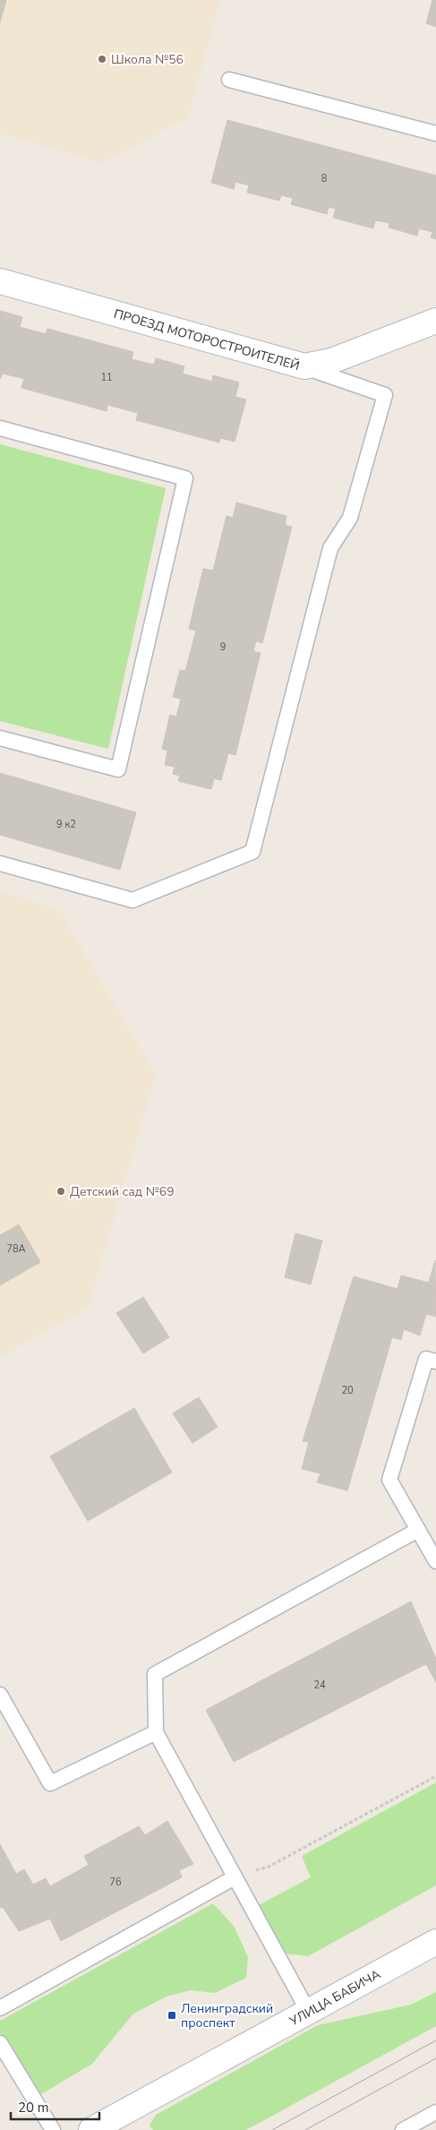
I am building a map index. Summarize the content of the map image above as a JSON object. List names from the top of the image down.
{
  "streets": {
    "street": ["ПРОЕЗД МОТОРОСТРОИТЕЛЕЙ", "УЛИЦА БАБИЧА"]
  },
  "places": {
    "other": ["Школа №56", "Детский сад №69"],
    "transit": ["Ленинградский проспект"]
  },
  "house_numbers": [
    "8",
    "11",
    "9",
    "9 к2",
    "78А",
    "20",
    "24",
    "76"
  ],
  "scale_bar": "20 m"
}
